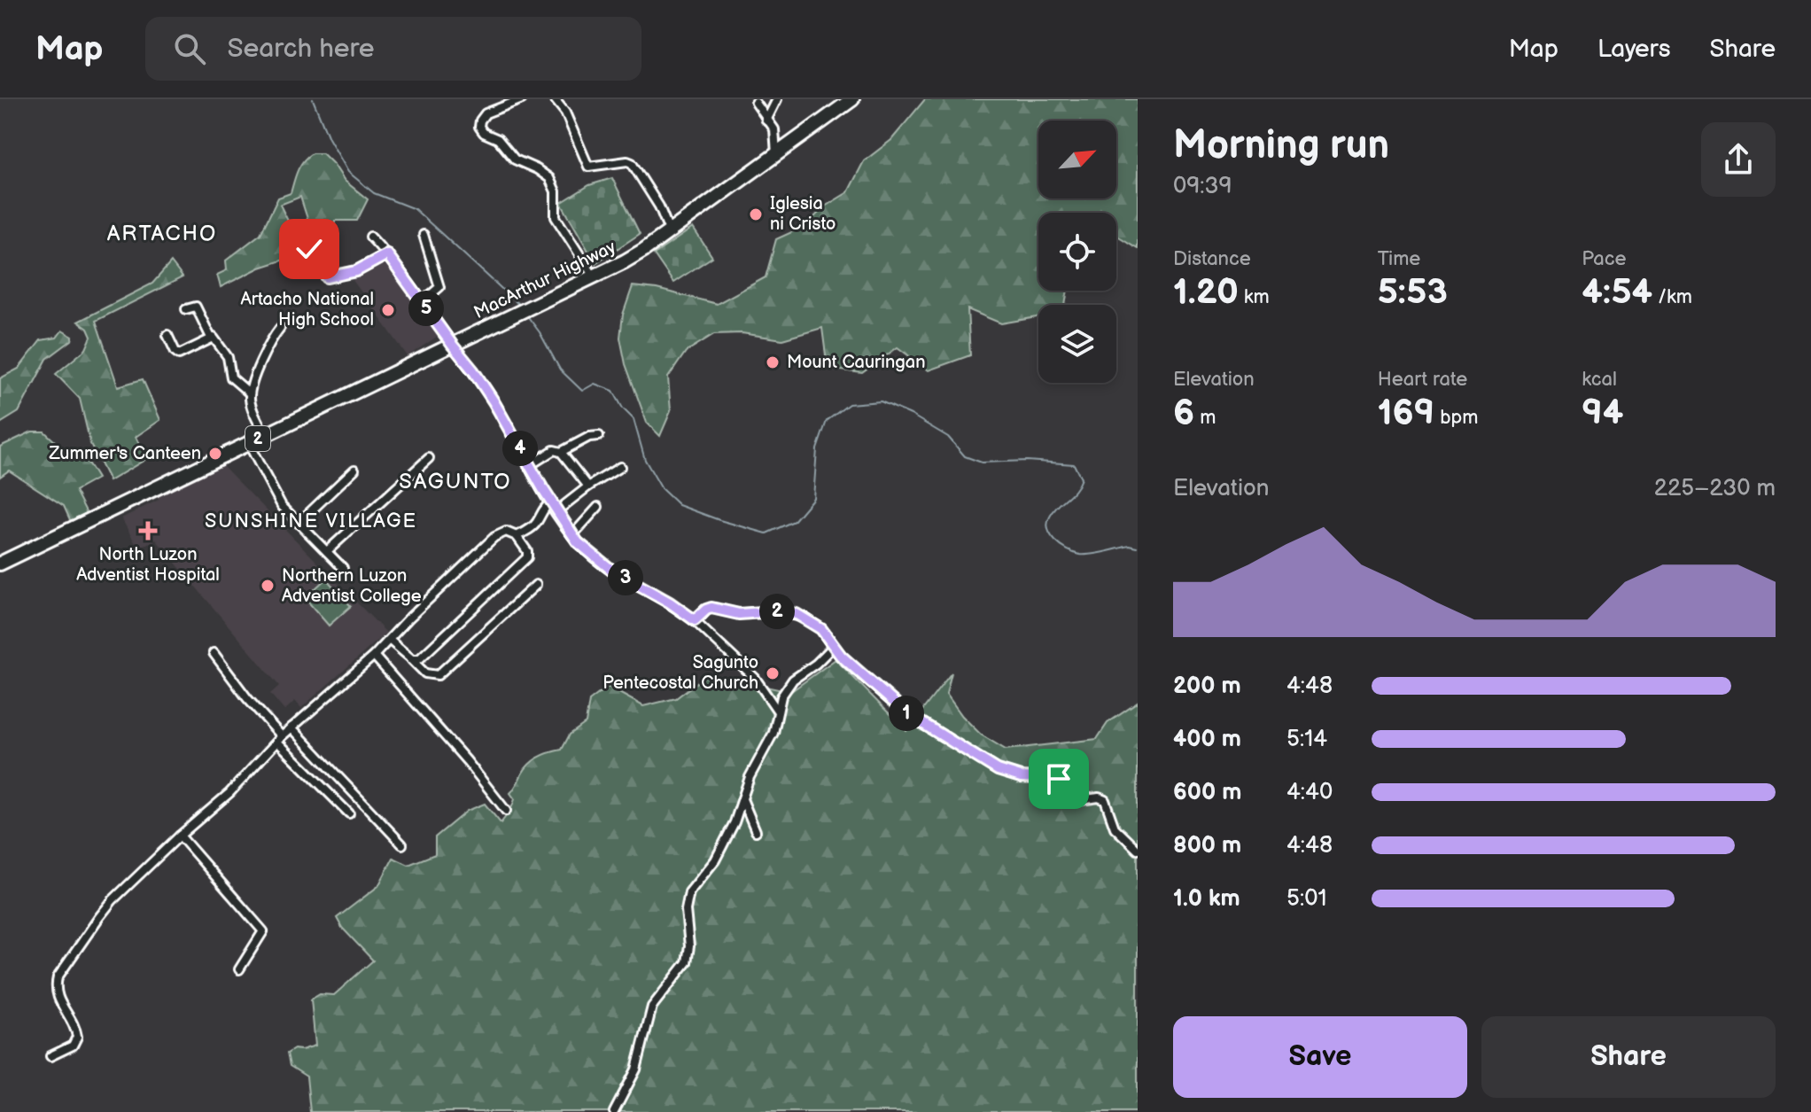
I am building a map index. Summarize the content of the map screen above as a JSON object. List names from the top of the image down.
{
  "streets": {
    "highway": ["MacArthur Highway", "2"]
  },
  "districts": ["ARTACHO", "SAGUNTO", "SUNSHINE VILLAGE"],
  "places": {
    "other": [
      "Iglesia ni Cristo",
      "Artacho National High School",
      "Mount Cauringan",
      "Zummer's Canteen",
      "Northern Luzon Adventist College",
      "Sagunto Pentecostal Church"
    ],
    "health": ["North Luzon Adventist Hospital"]
  },
  "north": "top right",
  "page": {
    "header": "Map",
    "search": "Search here",
    "nav": ["Map", "Layers", "Share"],
    "heading": ["Morning run", "09:39"],
    "stats": [
      ["Distance", "1.20 km"],
      ["Time", "5:53"],
      ["Pace", "4:54 /km"],
      ["Elevation", "6 m"],
      ["Heart rate", "169 bpm"],
      ["kcal", "94"]
    ],
    "pins": [
      "5",
      "4",
      "3",
      "2",
      "1"
    ],
    "chart": ["Elevation", "225–230 m"],
    "list": [
      {
        "name": "200 m",
        "note": "4:48"
      },
      {
        "name": "400 m",
        "note": "5:14"
      },
      {
        "name": "600 m",
        "note": "4:40"
      },
      {
        "name": "800 m",
        "note": "4:48"
      },
      {
        "name": "1.0 km",
        "note": "5:01"
      }
    ],
    "buttons": ["Save", "Share"]
  }
}
